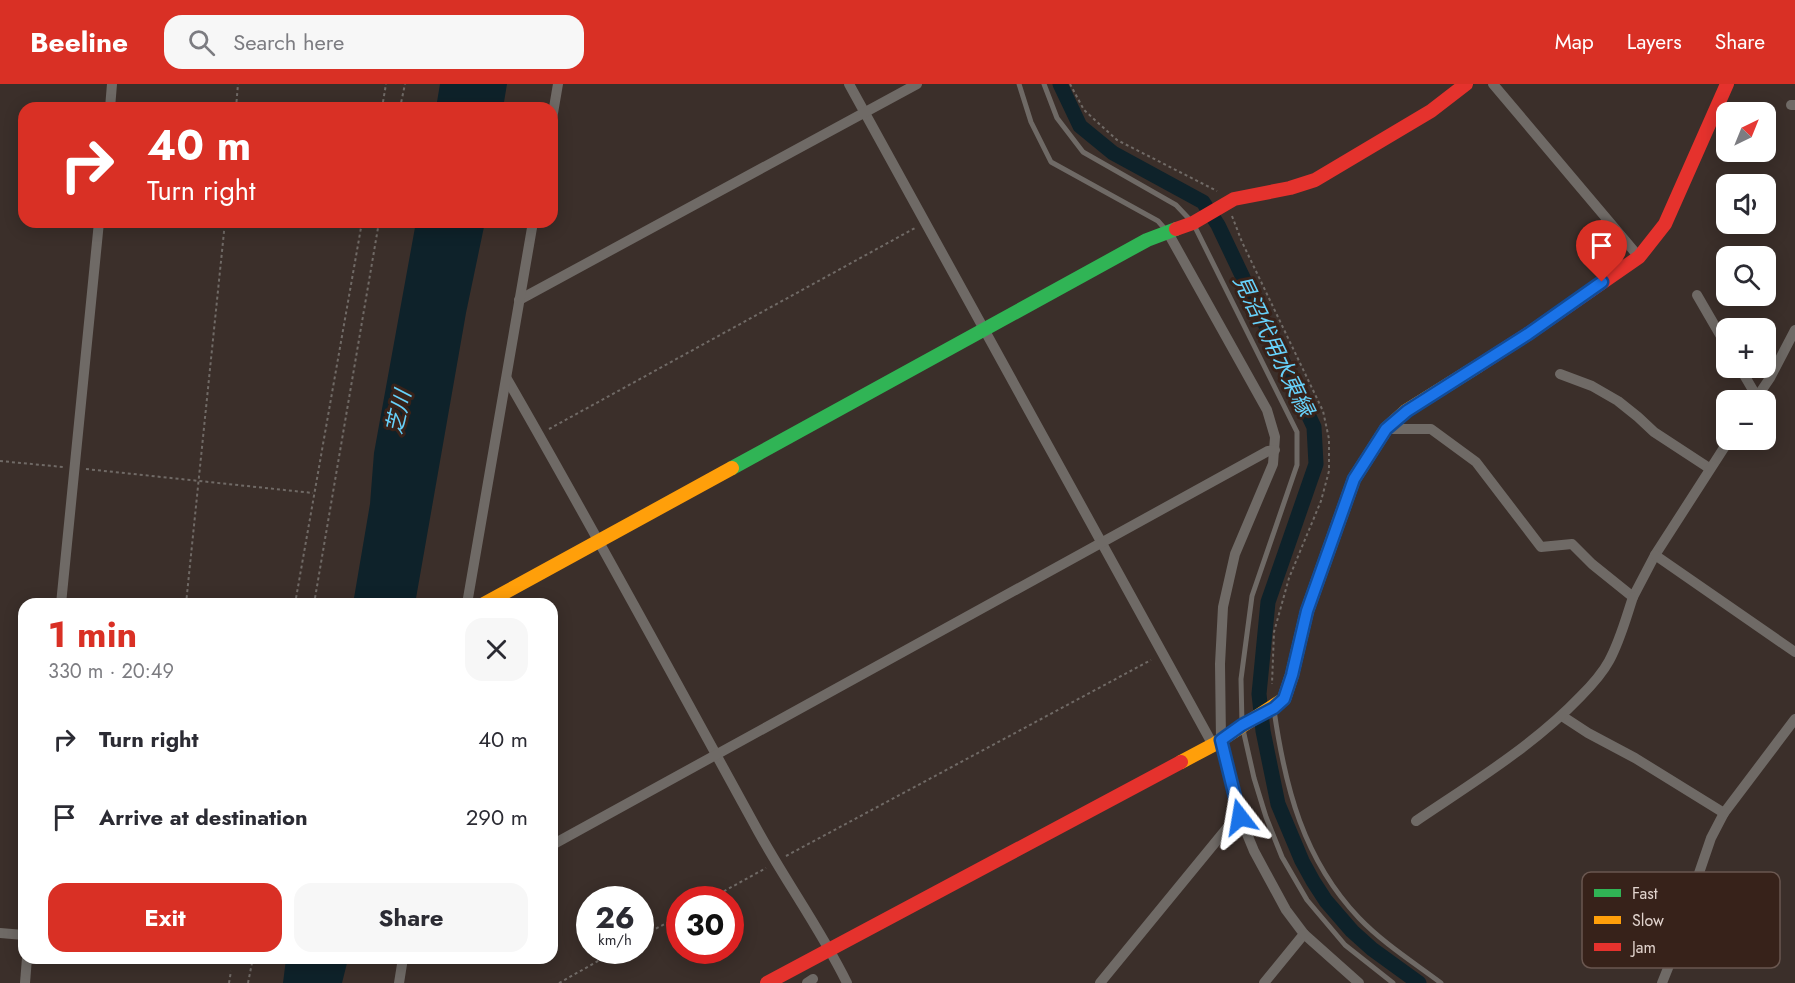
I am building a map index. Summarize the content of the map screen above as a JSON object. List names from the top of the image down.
{
  "water": ["見沼代用水東縁", "芝川"],
  "legend": ["Fast", "Slow", "Jam"],
  "north": "top right",
  "page": {
    "header": "Beeline",
    "search": "Search here",
    "nav": ["Map", "Layers", "Share"],
    "map_buttons": ["+", "−"],
    "turn": ["40 m", "Turn right"],
    "heading": ["1 min", "330 m · 20:49"],
    "list": [
      {
        "name": "Turn right",
        "value": "40 m"
      },
      {
        "name": "Arrive at destination",
        "value": "290 m"
      }
    ],
    "buttons": ["Exit", "Share"],
    "speed": "26 km/h",
    "limit": "30"
  }
}
